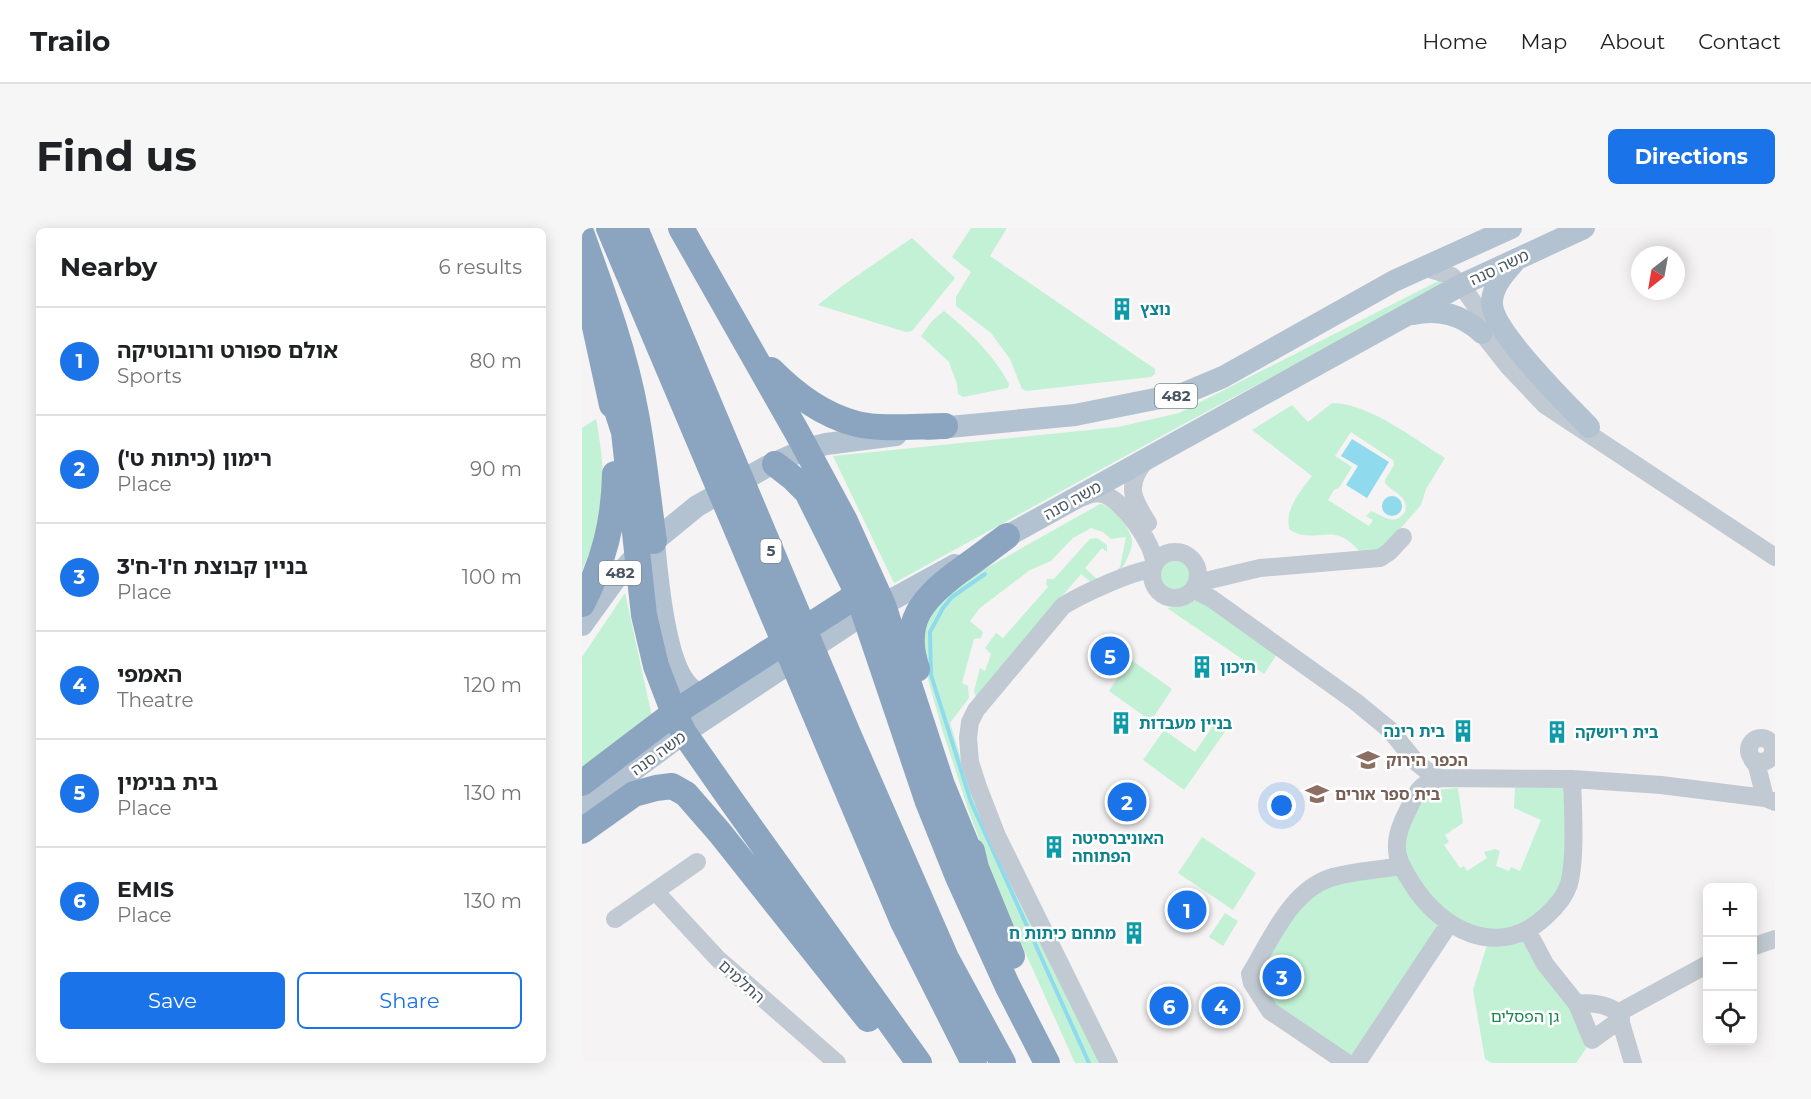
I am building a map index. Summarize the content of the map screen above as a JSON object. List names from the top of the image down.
{
  "streets": {
    "highway": ["5"],
    "main road": ["משה סנה", "482"],
    "street": ["התלמים"]
  },
  "parks": ["גן הפסלים"],
  "places": {
    "building": [
      "נוצץ",
      "תיכון",
      "בניין מעבדות",
      "בית רינה",
      "בית ריושקה",
      "האוניברסיטה הפתוחה",
      "מתחם כיתות ח"
    ],
    "school or university": ["הכפר הירוק", "בית ספר אורים"]
  },
  "north": "bottom left",
  "page": {
    "header": "Trailo",
    "nav": [
      "Home",
      "Map",
      "About",
      "Contact"
    ],
    "buttons": [
      "Directions",
      ["Save", "Share"]
    ],
    "title": "Find us",
    "heading": ["Nearby", "6 results"],
    "list": [
      {
        "mark": "1",
        "name": "אולם ספורט ורובוטיקה",
        "note": "Sports",
        "value": "80 m"
      },
      {
        "mark": "2",
        "name": "רימון (כיתות ט')",
        "note": "Place",
        "value": "90 m"
      },
      {
        "mark": "3",
        "name": "בניין קבוצת ח'1-ח'3",
        "note": "Place",
        "value": "100 m"
      },
      {
        "mark": "4",
        "name": "האמפי",
        "note": "Theatre",
        "value": "120 m"
      },
      {
        "mark": "5",
        "name": "בית בנימין",
        "note": "Place",
        "value": "130 m"
      },
      {
        "mark": "6",
        "name": "EMIS",
        "note": "Place",
        "value": "130 m"
      }
    ],
    "pins": [
      "5",
      "2",
      "1",
      "3",
      "4",
      "6"
    ],
    "map_buttons": ["+", "−"]
  }
}
